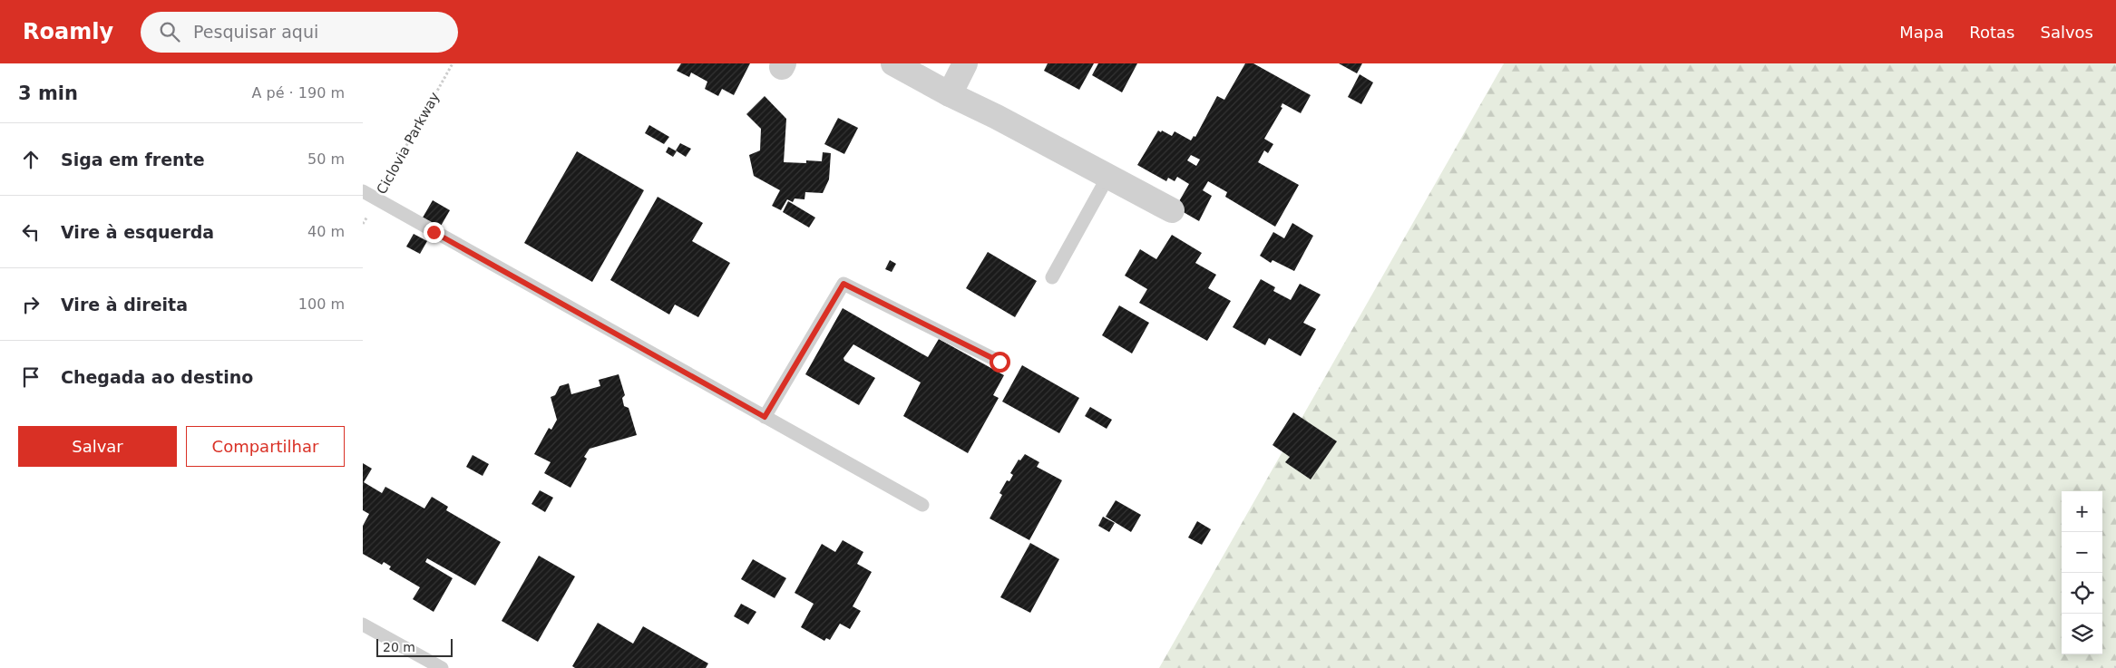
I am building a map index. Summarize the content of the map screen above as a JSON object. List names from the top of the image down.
{
  "streets": {
    "path": ["Ciclovia Parkway"]
  },
  "scale_bar": "20 m",
  "page": {
    "header": "Roamly",
    "search": "Pesquisar aqui",
    "nav": ["Mapa", "Rotas", "Salvos"],
    "heading": ["3 min", "A pé · 190 m"],
    "list": [
      ["Siga em frente", "50 m"],
      ["Vire à esquerda", "40 m"],
      ["Vire à direita", "100 m"],
      "Chegada ao destino"
    ],
    "buttons": ["Salvar", "Compartilhar"],
    "map_buttons": ["+", "−"],
    "scale": "20 m"
  }
}
